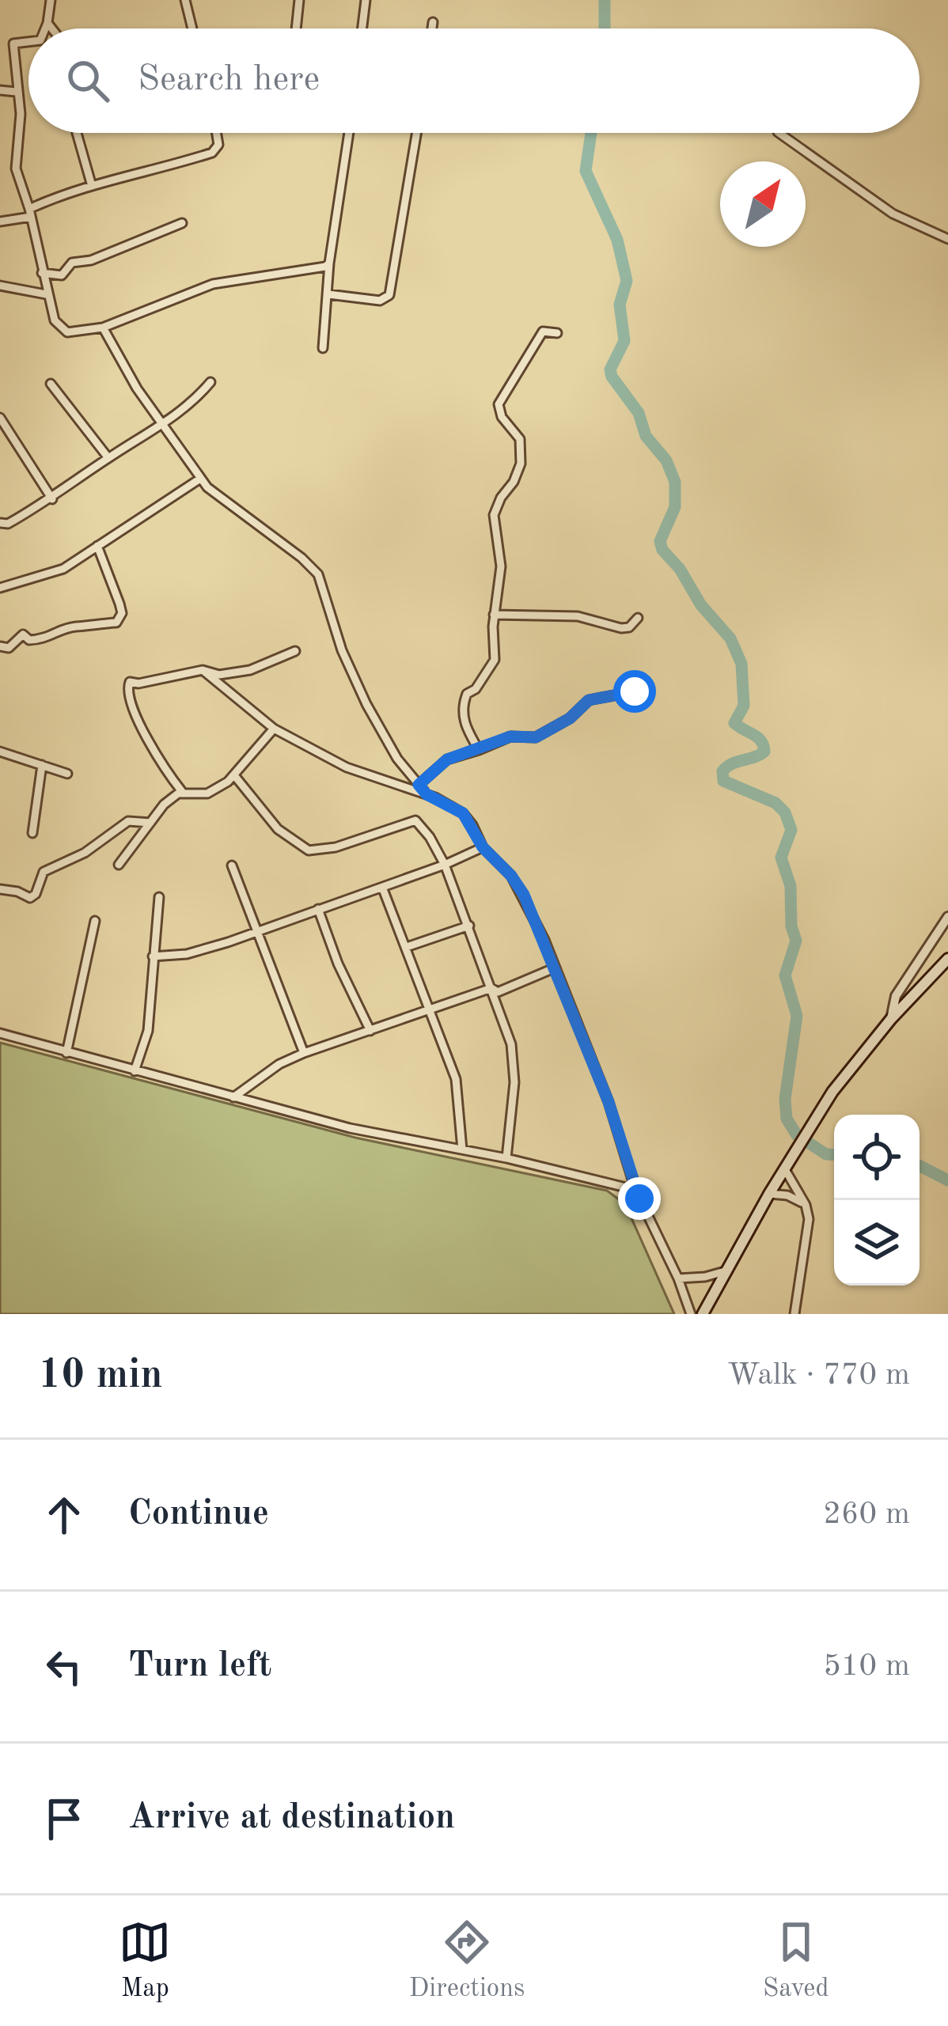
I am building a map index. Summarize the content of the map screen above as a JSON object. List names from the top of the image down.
{
  "north": "top right",
  "page": {
    "search": "Search here",
    "heading": ["10 min", "Walk · 770 m"],
    "list": [
      ["Continue", "260 m"],
      ["Turn left", "510 m"],
      "Arrive at destination"
    ],
    "nav": ["Map", "Directions", "Saved"]
  }
}
